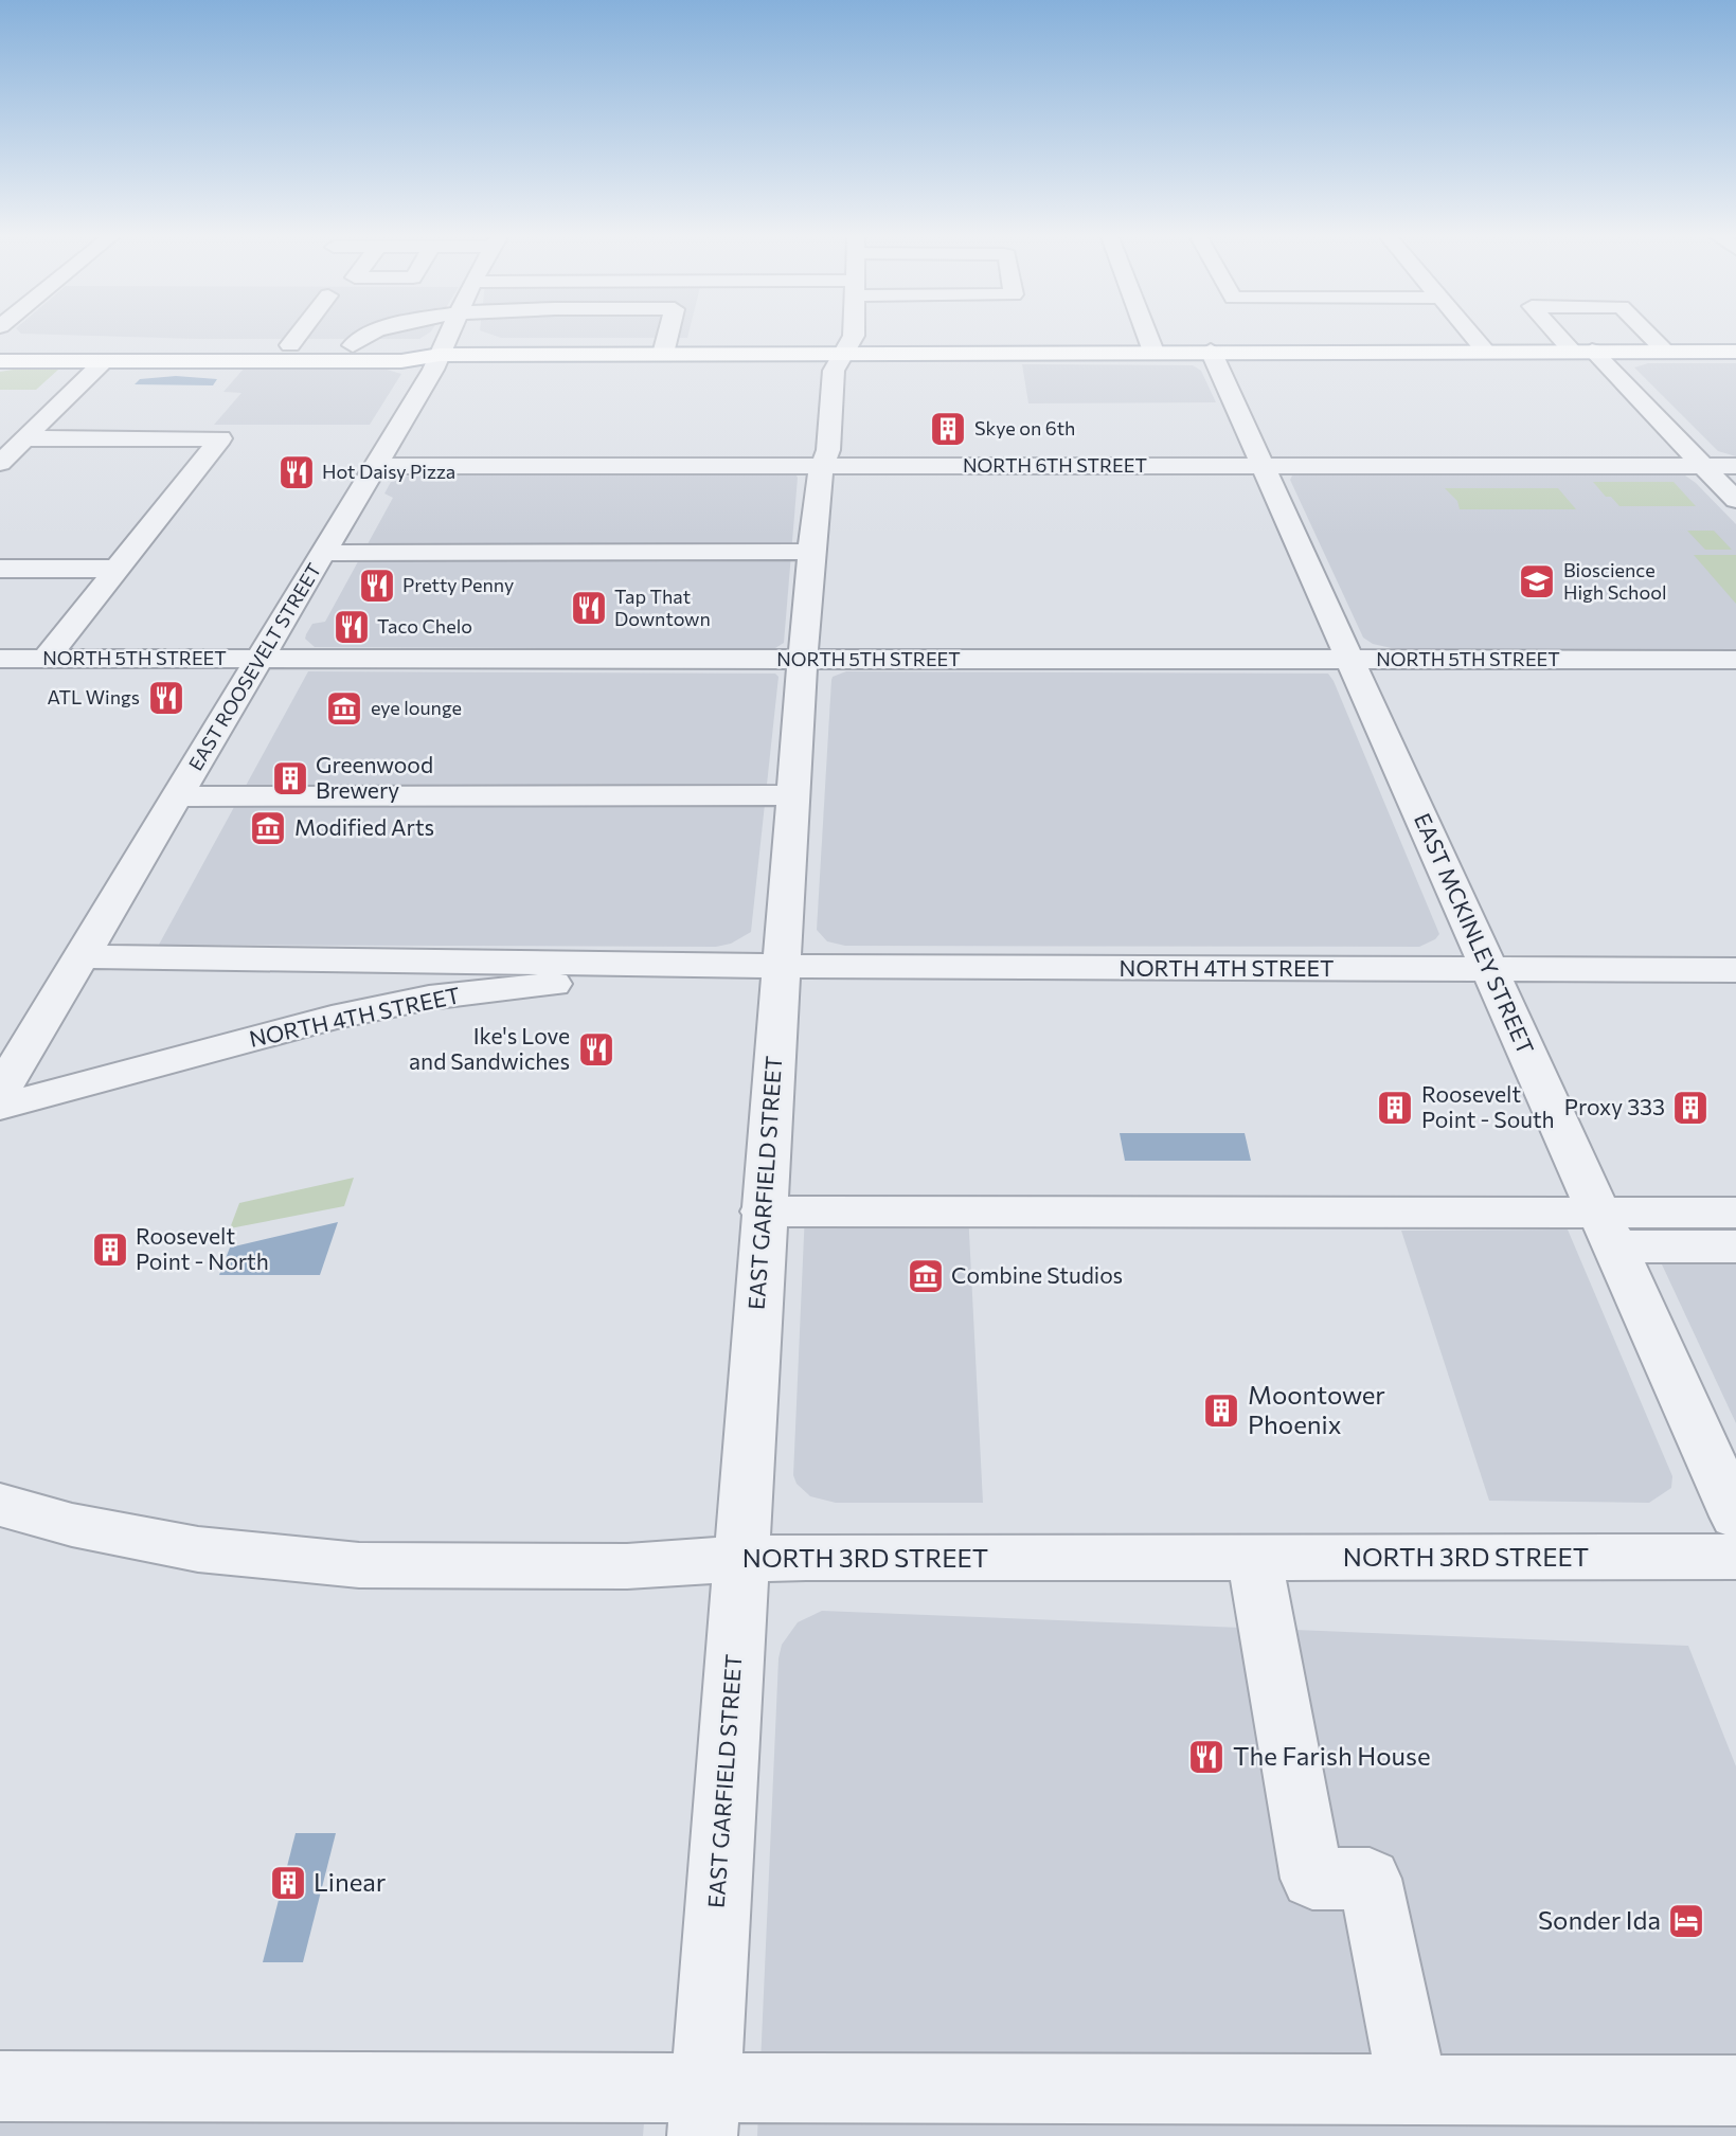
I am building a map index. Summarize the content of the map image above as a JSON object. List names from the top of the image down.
{
  "streets": {
    "street": [
      "NORTH 6TH STREET",
      "NORTH 5TH STREET",
      "EAST ROOSEVELT STREET",
      "EAST MCKINLEY STREET",
      "NORTH 4TH STREET",
      "EAST GARFIELD STREET",
      "NORTH 3RD STREET"
    ]
  },
  "crossings": [
    ["NORTH 6TH STREET", "EAST ROOSEVELT STREET"],
    ["NORTH 6TH STREET", "EAST MCKINLEY STREET"],
    ["NORTH 6TH STREET", "EAST GARFIELD STREET"],
    ["NORTH 5TH STREET", "EAST ROOSEVELT STREET"],
    ["NORTH 5TH STREET", "EAST MCKINLEY STREET"],
    ["NORTH 5TH STREET", "EAST GARFIELD STREET"],
    ["EAST ROOSEVELT STREET", "NORTH 4TH STREET"],
    ["EAST MCKINLEY STREET", "NORTH 4TH STREET"],
    ["NORTH 4TH STREET", "EAST GARFIELD STREET"],
    ["EAST GARFIELD STREET", "NORTH 3RD STREET"]
  ],
  "places": {
    "building": [
      "Skye on 6th",
      "Greenwood Brewery",
      "Roosevelt Point - South",
      "Proxy 333",
      "Roosevelt Point - North",
      "Moontower Phoenix",
      "Linear"
    ],
    "restaurant": [
      "Hot Daisy Pizza",
      "Pretty Penny",
      "Tap That Downtown",
      "Taco Chelo",
      "ATL Wings",
      "Ike's Love and Sandwiches",
      "The Farish House"
    ],
    "school or university": ["Bioscience High School"],
    "museum": ["eye lounge", "Modified Arts", "Combine Studios"],
    "hotel": ["Sonder Ida"]
  }
}
